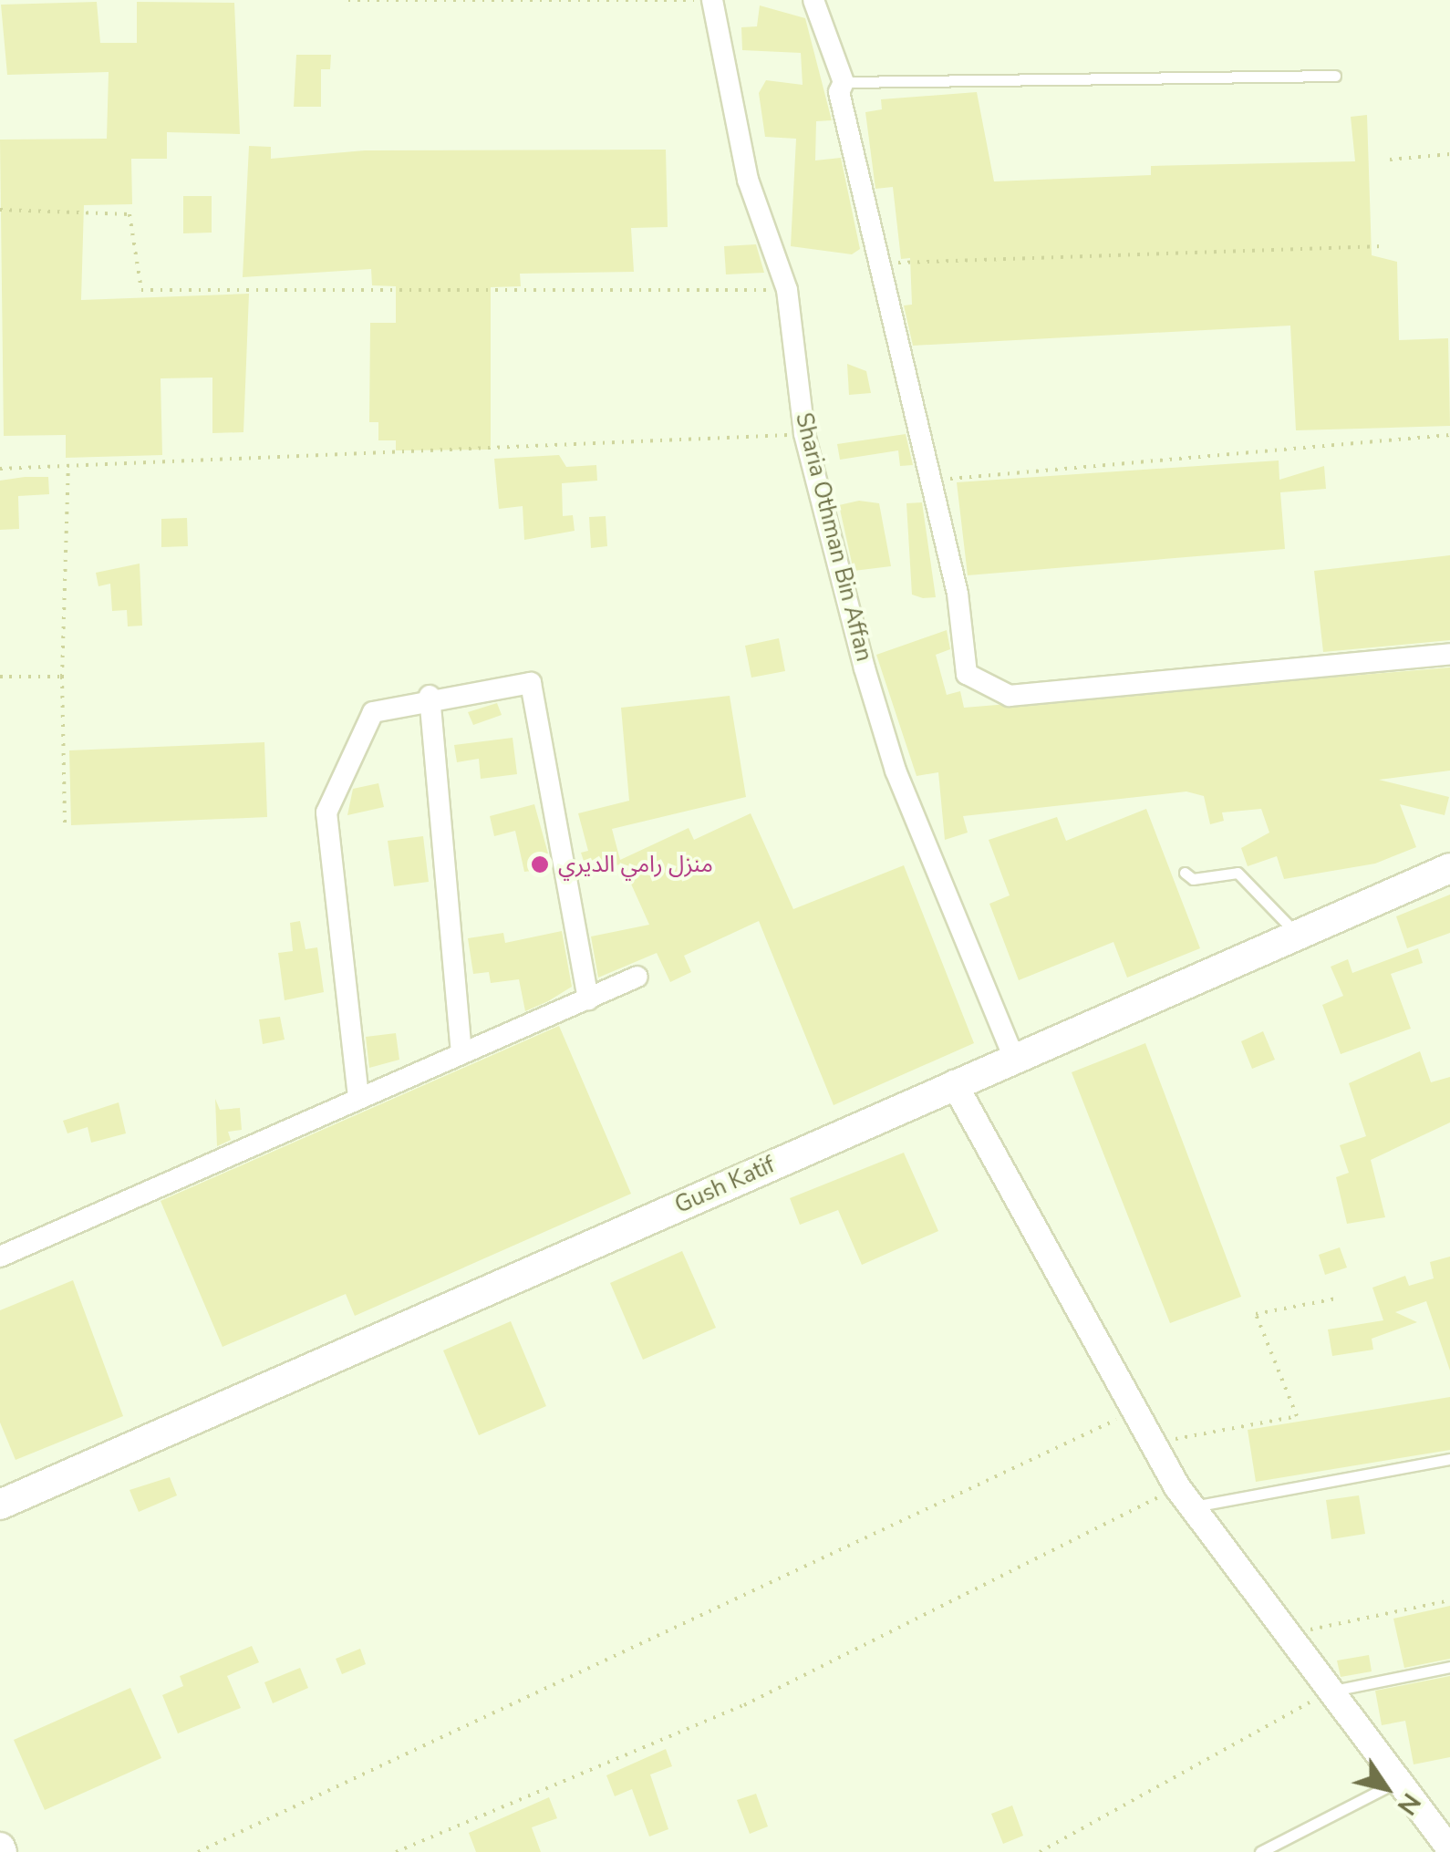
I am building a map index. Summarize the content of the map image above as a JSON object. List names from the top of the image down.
{
  "streets": {
    "main road": ["Gush Katif"],
    "street": ["Sharia Othman Bin Affan"]
  },
  "crossings": [
    ["Sharia Othman Bin Affan", "Gush Katif"]
  ],
  "places": ["منزل رامي الديري"],
  "north": "bottom right"
}
